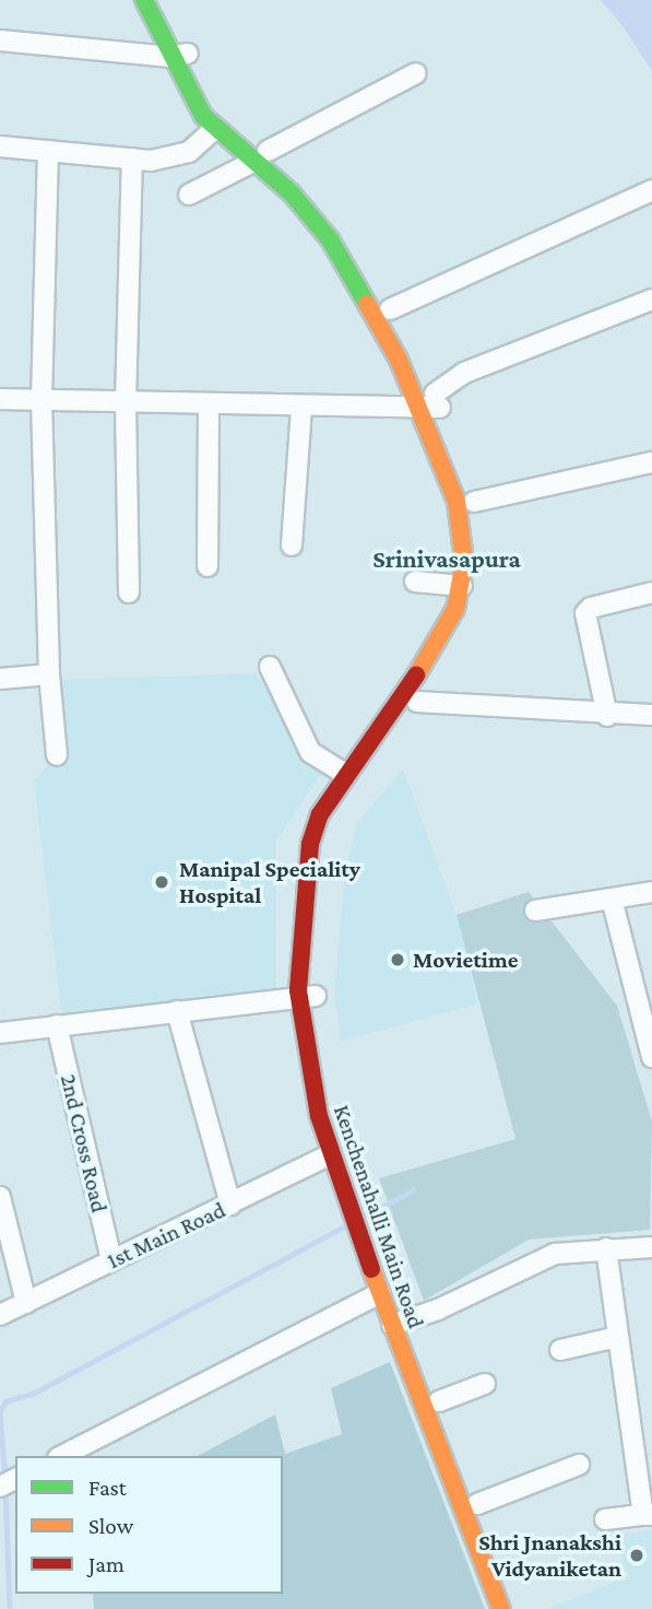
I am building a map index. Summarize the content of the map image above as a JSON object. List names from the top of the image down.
{
  "streets": {
    "main road": ["Kenchenahalli Main Road"],
    "street": ["2nd Cross Road", "1st Main Road"]
  },
  "crossings": [
    ["2nd Cross Road", "1st Main Road"],
    ["Kenchenahalli Main Road", "1st Main Road"]
  ],
  "districts": ["Srinivasapura"],
  "places": ["Manipal Speciality Hospital", "Movietime", "Shri Jnanakshi Vidyaniketan"],
  "legend": ["Fast", "Slow", "Jam"]
}
